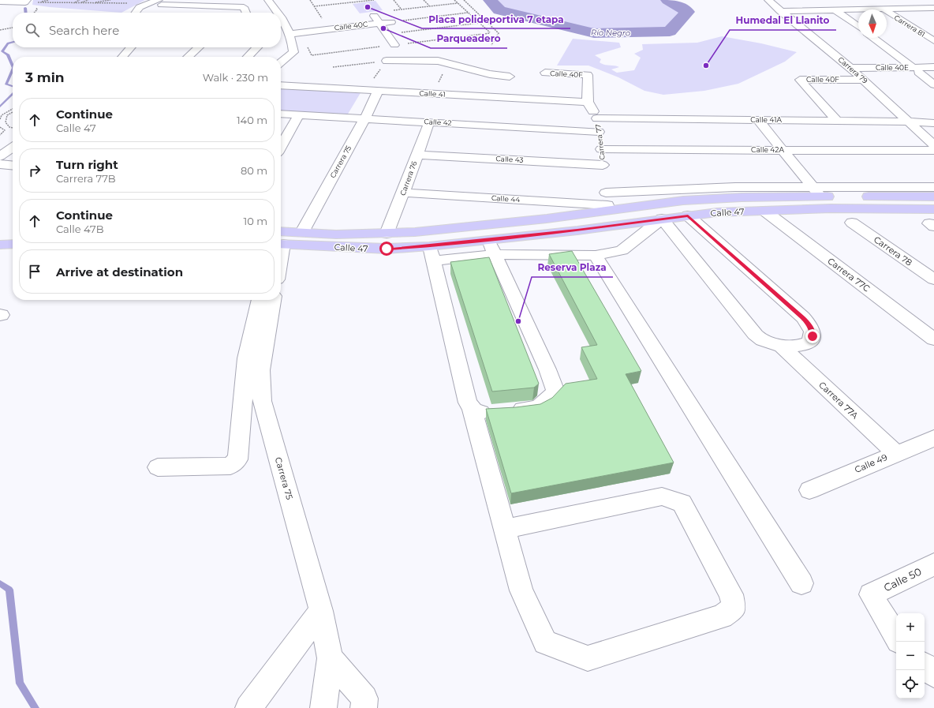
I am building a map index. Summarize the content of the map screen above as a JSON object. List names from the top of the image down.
{
  "streets": {
    "main road": ["Calle 47"],
    "street": [
      "Calle 40C",
      "Carrera 81",
      "Calle 40E",
      "Carrera 79",
      "Calle 40F",
      "Calle 41",
      "Calle 41A",
      "Calle 42",
      "Carrera 77",
      "Calle 42A",
      "Calle 43",
      "Carrera 75",
      "Carrera 76",
      "Calle 44",
      "Carrera 78",
      "Carrera 77C",
      "Carrera 77A",
      "Calle 49",
      "Calle 50"
    ]
  },
  "crossings": [
    ["Calle 40E", "Carrera 79"],
    ["Carrera 79", "Calle 40F"],
    ["Carrera 79", "Calle 41A"],
    ["Calle 40F", "Calle 41A"],
    ["Calle 40F", "Carrera 77"],
    ["Calle 41", "Carrera 77"],
    ["Calle 41", "Carrera 75"],
    ["Calle 41A", "Carrera 77"],
    ["Calle 42", "Carrera 77"],
    ["Calle 42", "Carrera 75"],
    ["Calle 42", "Carrera 76"],
    ["Carrera 77", "Calle 42A"],
    ["Carrera 77", "Calle 43"],
    ["Carrera 77", "Calle 44"],
    ["Carrera 77", "Calle 47"],
    ["Calle 43", "Carrera 76"],
    ["Calle 43", "Calle 44"],
    ["Calle 43", "Calle 47"],
    ["Carrera 75", "Calle 47"],
    ["Carrera 76", "Calle 44"],
    ["Carrera 76", "Calle 47"],
    ["Calle 44", "Calle 47"],
    ["Calle 47", "Carrera 77C"],
    ["Carrera 77A", "Calle 49"]
  ],
  "water": ["Río Negro"],
  "places": [
    "Placa polideportiva 7 etapa",
    "Parqueadero",
    "Humedal El Llanito",
    "Reserva Plaza"
  ],
  "north": "bottom",
  "page": {
    "search": "Search here",
    "heading": ["3 min", "Walk · 230 m"],
    "list": [
      ["Continue", "Calle 47", "140 m"],
      ["Turn right", "Carrera 77B", "80 m"],
      ["Continue", "Calle 47B", "10 m"],
      "Arrive at destination"
    ],
    "map_buttons": ["+", "−"]
  }
}
